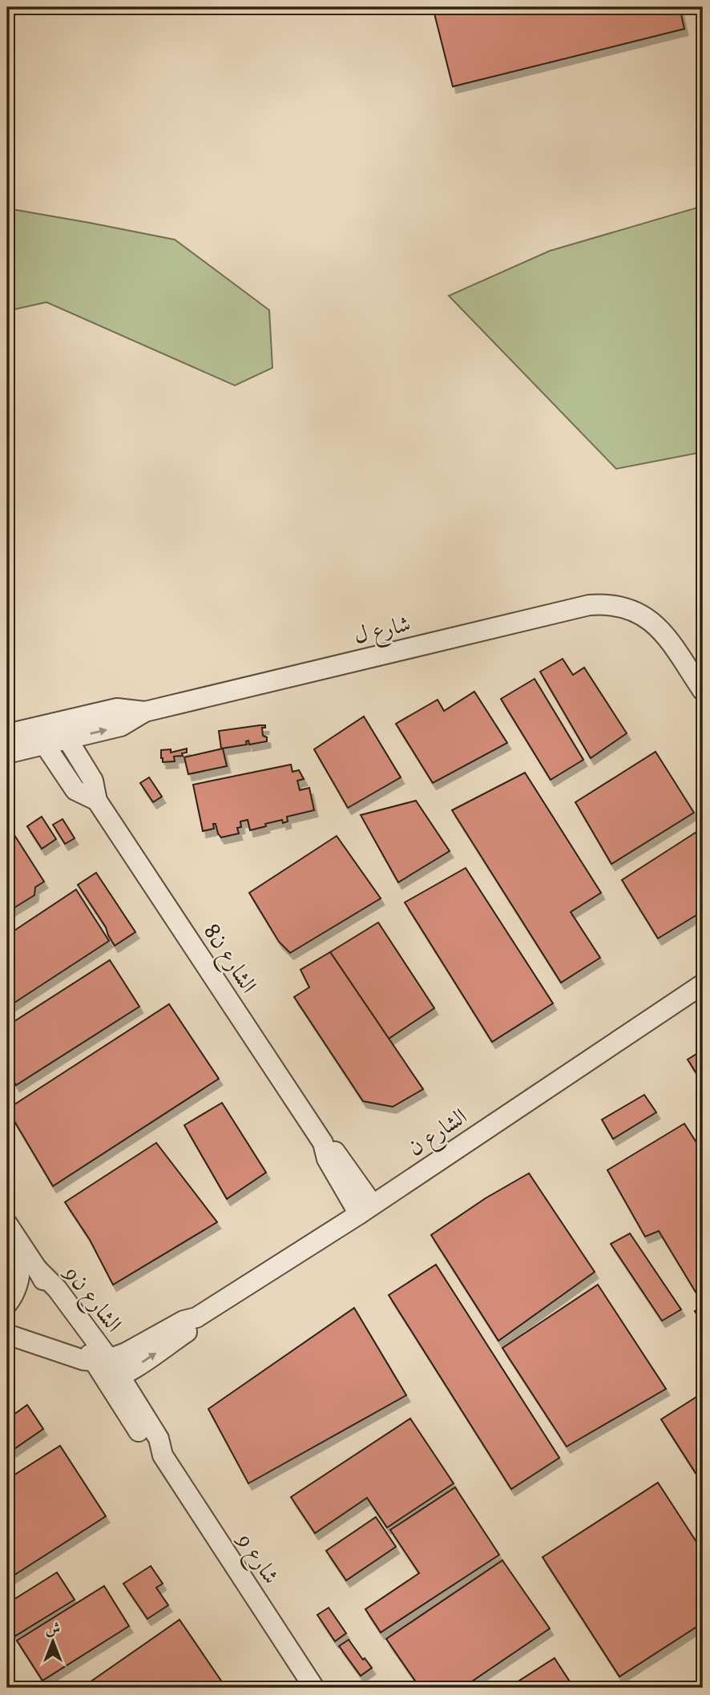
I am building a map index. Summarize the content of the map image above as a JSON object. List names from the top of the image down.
{
  "streets": {
    "street": [
      "شارع ل",
      "الشارع ن8",
      "الشارع ن",
      "الشارع ن9",
      "شارع 9"
    ]
  },
  "crossings": [
    ["شارع ل", "الشارع ن8"],
    ["الشارع ن8", "الشارع ن"],
    ["الشارع ن", "الشارع ن9"],
    ["الشارع ن", "شارع 9"],
    ["الشارع ن9", "شارع 9"]
  ],
  "north": "top"
}
